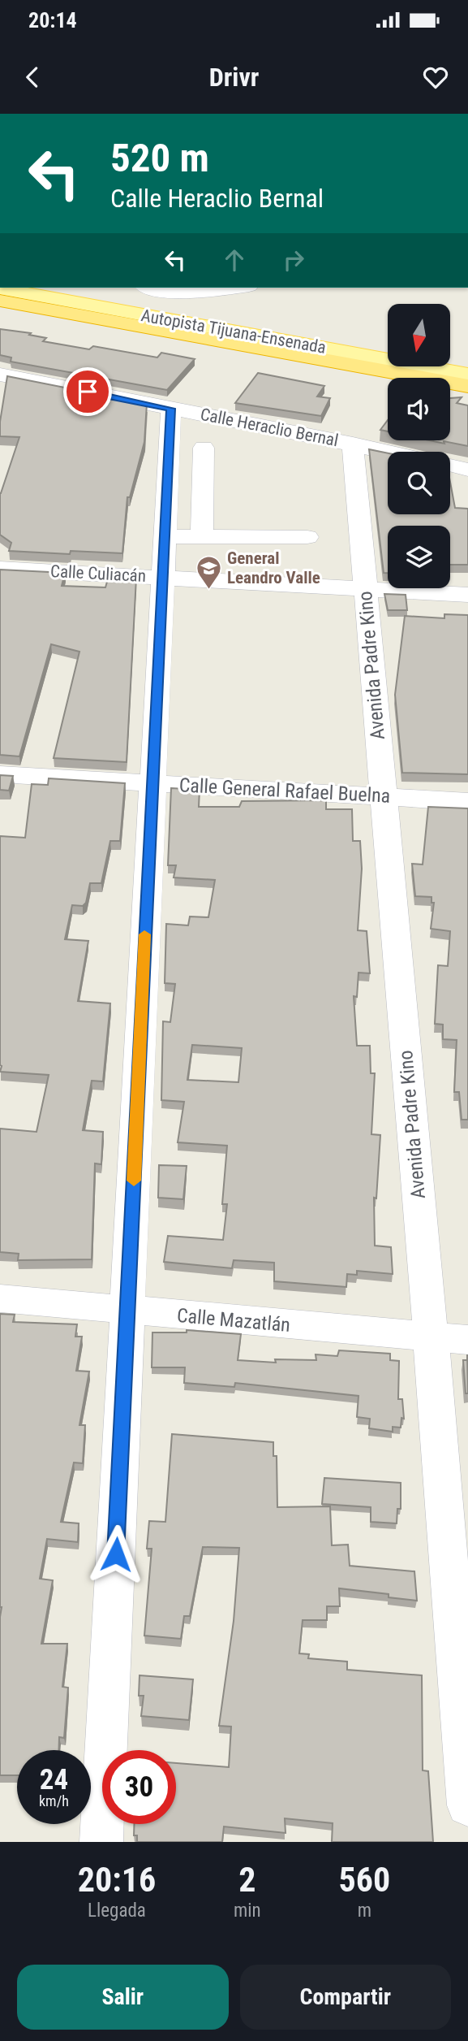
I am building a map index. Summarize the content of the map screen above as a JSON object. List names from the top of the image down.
{
  "streets": {
    "highway": ["Autopista Tijuana-Ensenada"],
    "street": [
      "Calle Heraclio Bernal",
      "Calle Culiacán",
      "Avenida Padre Kino",
      "Calle General Rafael Buelna",
      "Calle Mazatlán"
    ]
  },
  "crossings": [
    ["Calle Heraclio Bernal", "Avenida Padre Kino"],
    ["Calle Culiacán", "Avenida Padre Kino"],
    ["Avenida Padre Kino", "Calle General Rafael Buelna"],
    ["Avenida Padre Kino", "Calle Mazatlán"]
  ],
  "places": {
    "school or university": ["General Leandro Valle"]
  },
  "north": "bottom",
  "page": {
    "status": "20:14",
    "header": "Drivr",
    "turn": ["520 m", "Calle Heraclio Bernal"],
    "speed": "24 km/h",
    "limit": "30",
    "eta": [
      "20:16",
      "Llegada",
      "2",
      "min",
      "560",
      "m"
    ],
    "buttons": ["Salir", "Compartir"]
  }
}
